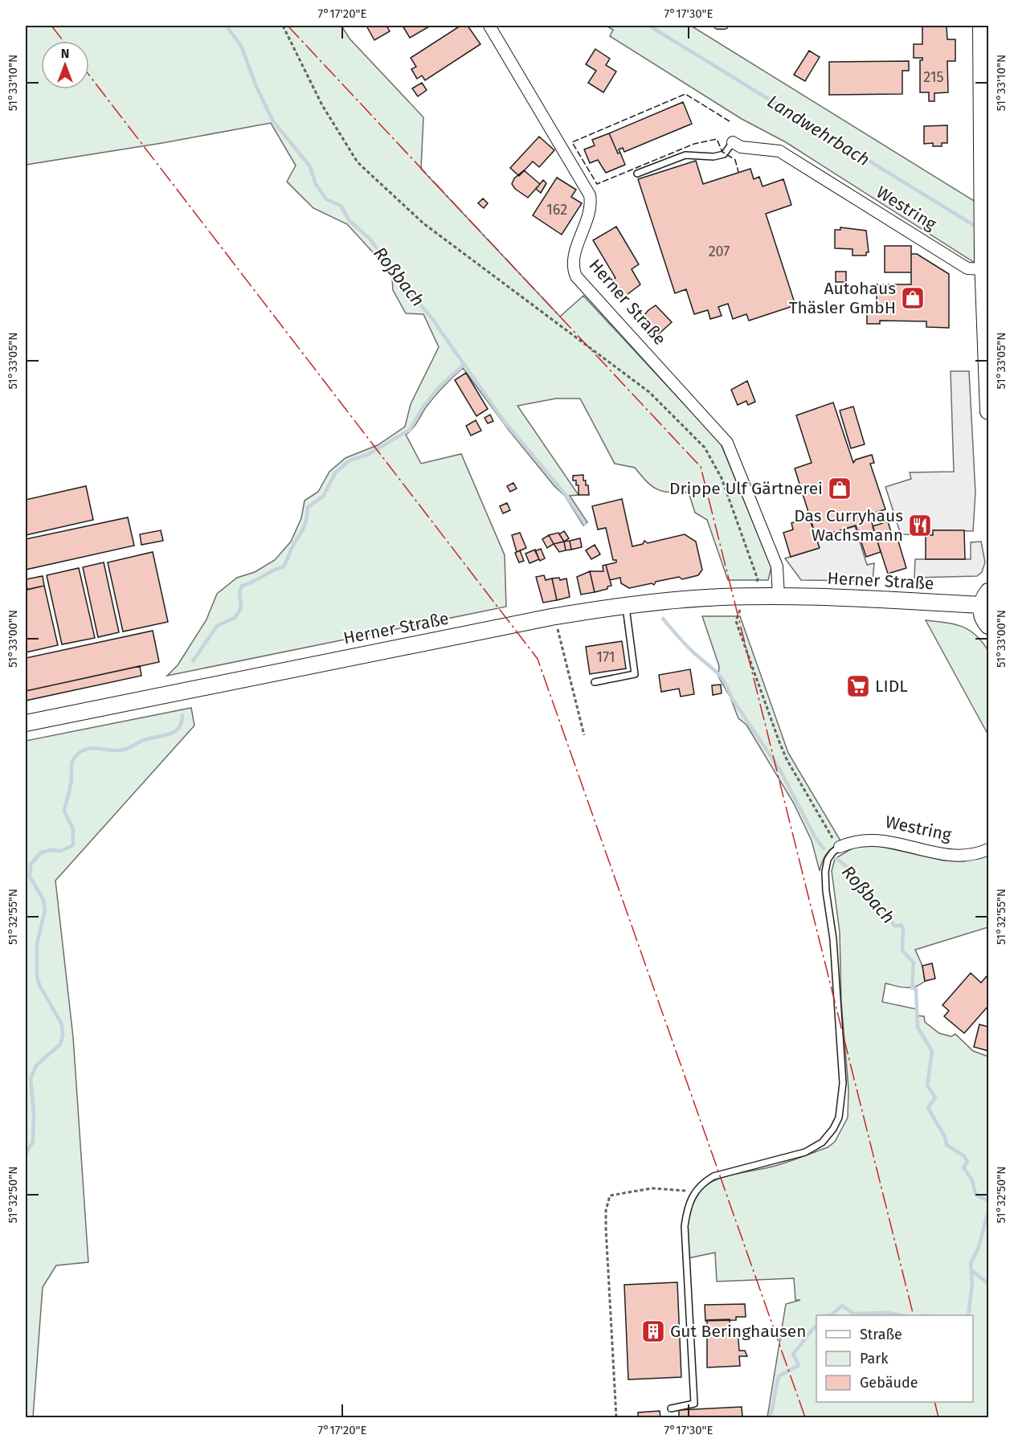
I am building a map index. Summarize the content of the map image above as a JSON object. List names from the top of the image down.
{
  "streets": {
    "main road": ["Herner Straße"],
    "street": ["Westring"]
  },
  "water": ["Landwehrbach", "Roßbach"],
  "places": {
    "shop": ["Autohaus Thäsler GmbH", "Drippe Ulf Gärtnerei"],
    "restaurant": ["Das Curryhaus Wachsmann"],
    "supermarket": ["LIDL"],
    "building": ["Gut Beringhausen"]
  },
  "house_numbers": [
    "215",
    "162",
    "207",
    "171"
  ],
  "legend": ["Straße", "Park", "Gebäude"],
  "north": "top",
  "coordinates": [
    "7°17'20\"E",
    "7°17'30\"E",
    "51°33'10\"N",
    "51°33'05\"N",
    "51°33'00\"N",
    "51°32'55\"N",
    "51°32'50\"N"
  ]
}
